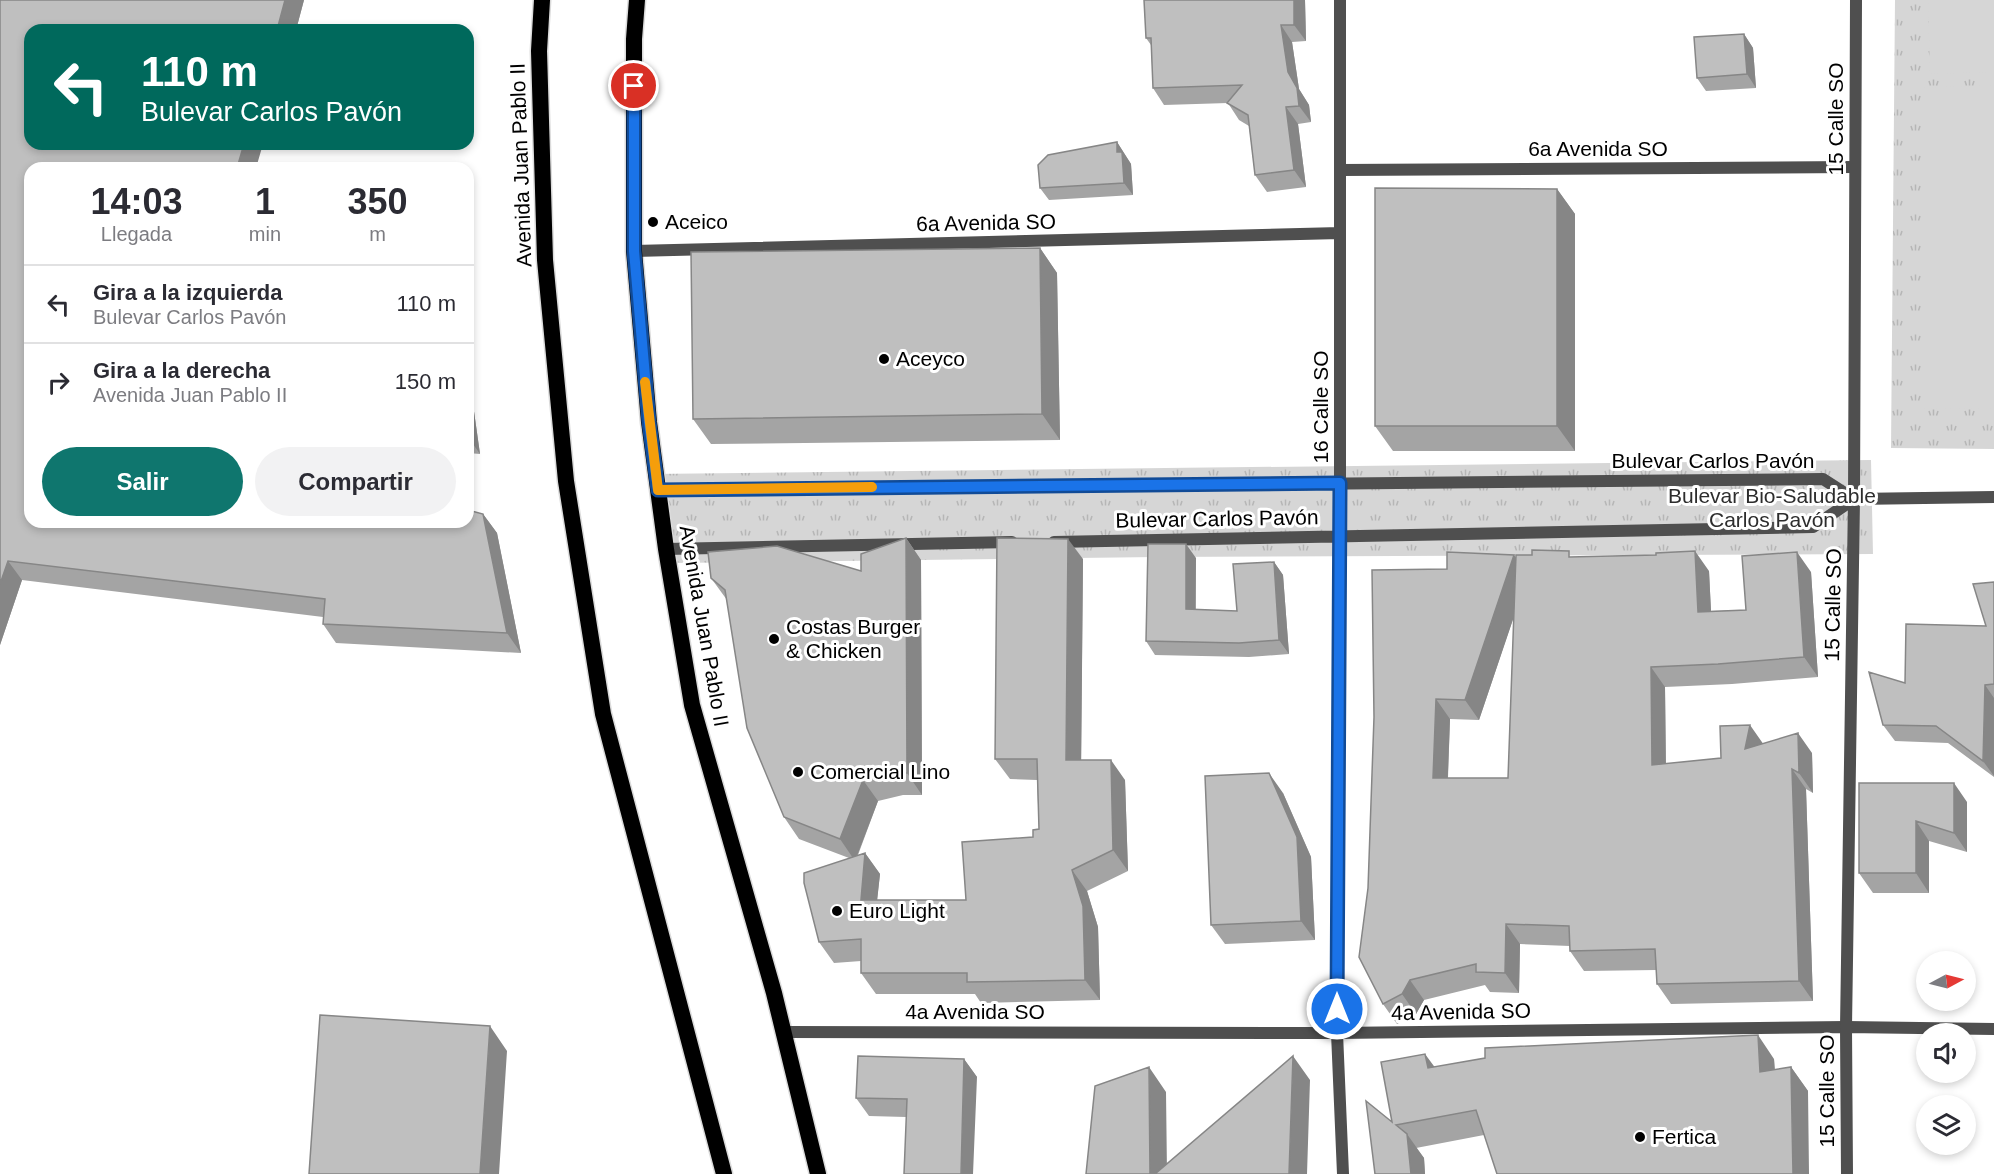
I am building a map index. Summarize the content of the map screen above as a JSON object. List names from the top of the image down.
{
  "streets": {
    "highway": ["Avenida Juan Pablo II"],
    "street": [
      "15 Calle SO",
      "6a Avenida SO",
      "16 Calle SO",
      "Bulevar Carlos Pavón",
      "4a Avenida SO"
    ]
  },
  "crossings": [
    ["15 Calle SO", "6a Avenida SO"],
    ["15 Calle SO", "Bulevar Carlos Pavón"],
    ["15 Calle SO", "4a Avenida SO"],
    ["6a Avenida SO", "Avenida Juan Pablo II"],
    ["6a Avenida SO", "16 Calle SO"],
    ["Avenida Juan Pablo II", "Bulevar Carlos Pavón"],
    ["Avenida Juan Pablo II", "4a Avenida SO"],
    ["16 Calle SO", "Bulevar Carlos Pavón"],
    ["16 Calle SO", "4a Avenida SO"]
  ],
  "parks": ["Bulevar Bio-Saludable Carlos Pavón"],
  "places": [
    "Aceico",
    "Aceyco",
    "Costas Burger & Chicken",
    "Comercial Lino",
    "Euro Light",
    "Fertica"
  ],
  "north": "right",
  "page": {
    "turn": ["110 m", "Bulevar Carlos Pavón"],
    "eta": [
      "14:03",
      "Llegada",
      "1",
      "min",
      "350",
      "m"
    ],
    "list": [
      {
        "name": "Gira a la izquierda",
        "note": "Bulevar Carlos Pavón",
        "value": "110 m"
      },
      {
        "name": "Gira a la derecha",
        "note": "Avenida Juan Pablo II",
        "value": "150 m"
      }
    ],
    "buttons": ["Salir", "Compartir"]
  }
}
